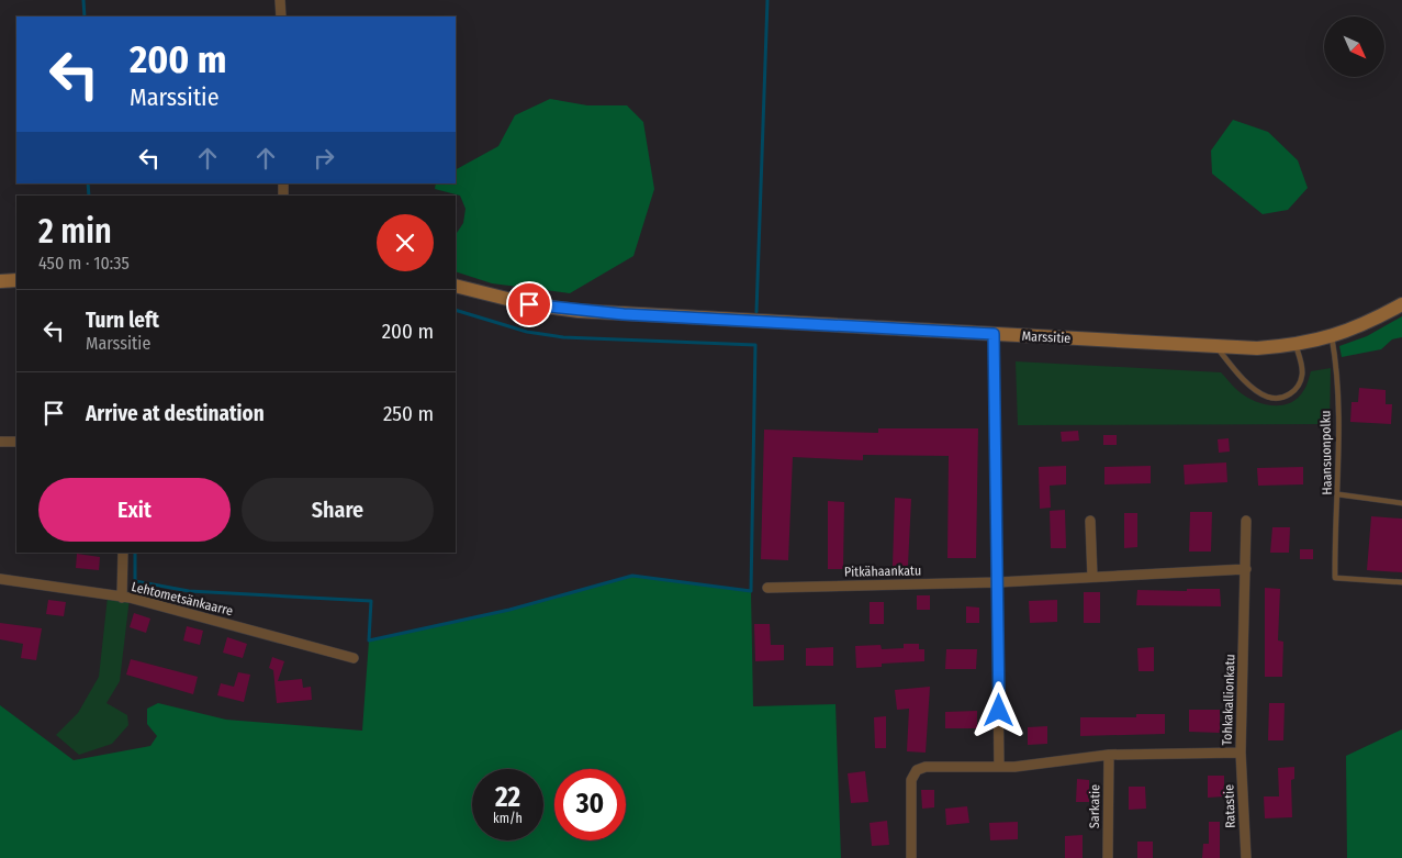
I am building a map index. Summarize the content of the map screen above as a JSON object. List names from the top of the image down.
{
  "streets": {
    "main road": ["Marssitie"],
    "street": [
      "Pitkähaankatu",
      "Lehtometsänkaarre",
      "Tohkakallionkatu",
      "Sarkatie",
      "Ratastie"
    ],
    "lane": ["Haansuonpolku"]
  },
  "crossings": [
    ["Marssitie", "Haansuonpolku"],
    ["Tohkakallionkatu", "Sarkatie"],
    ["Tohkakallionkatu", "Ratastie"]
  ],
  "north": "bottom right",
  "page": {
    "turn": ["200 m", "Marssitie"],
    "heading": ["2 min", "450 m · 10:35"],
    "list": [
      {
        "name": "Turn left",
        "note": "Marssitie",
        "value": "200 m"
      },
      {
        "name": "Arrive at destination",
        "value": "250 m"
      }
    ],
    "buttons": ["Exit", "Share"],
    "speed": "22 km/h",
    "limit": "30"
  }
}
